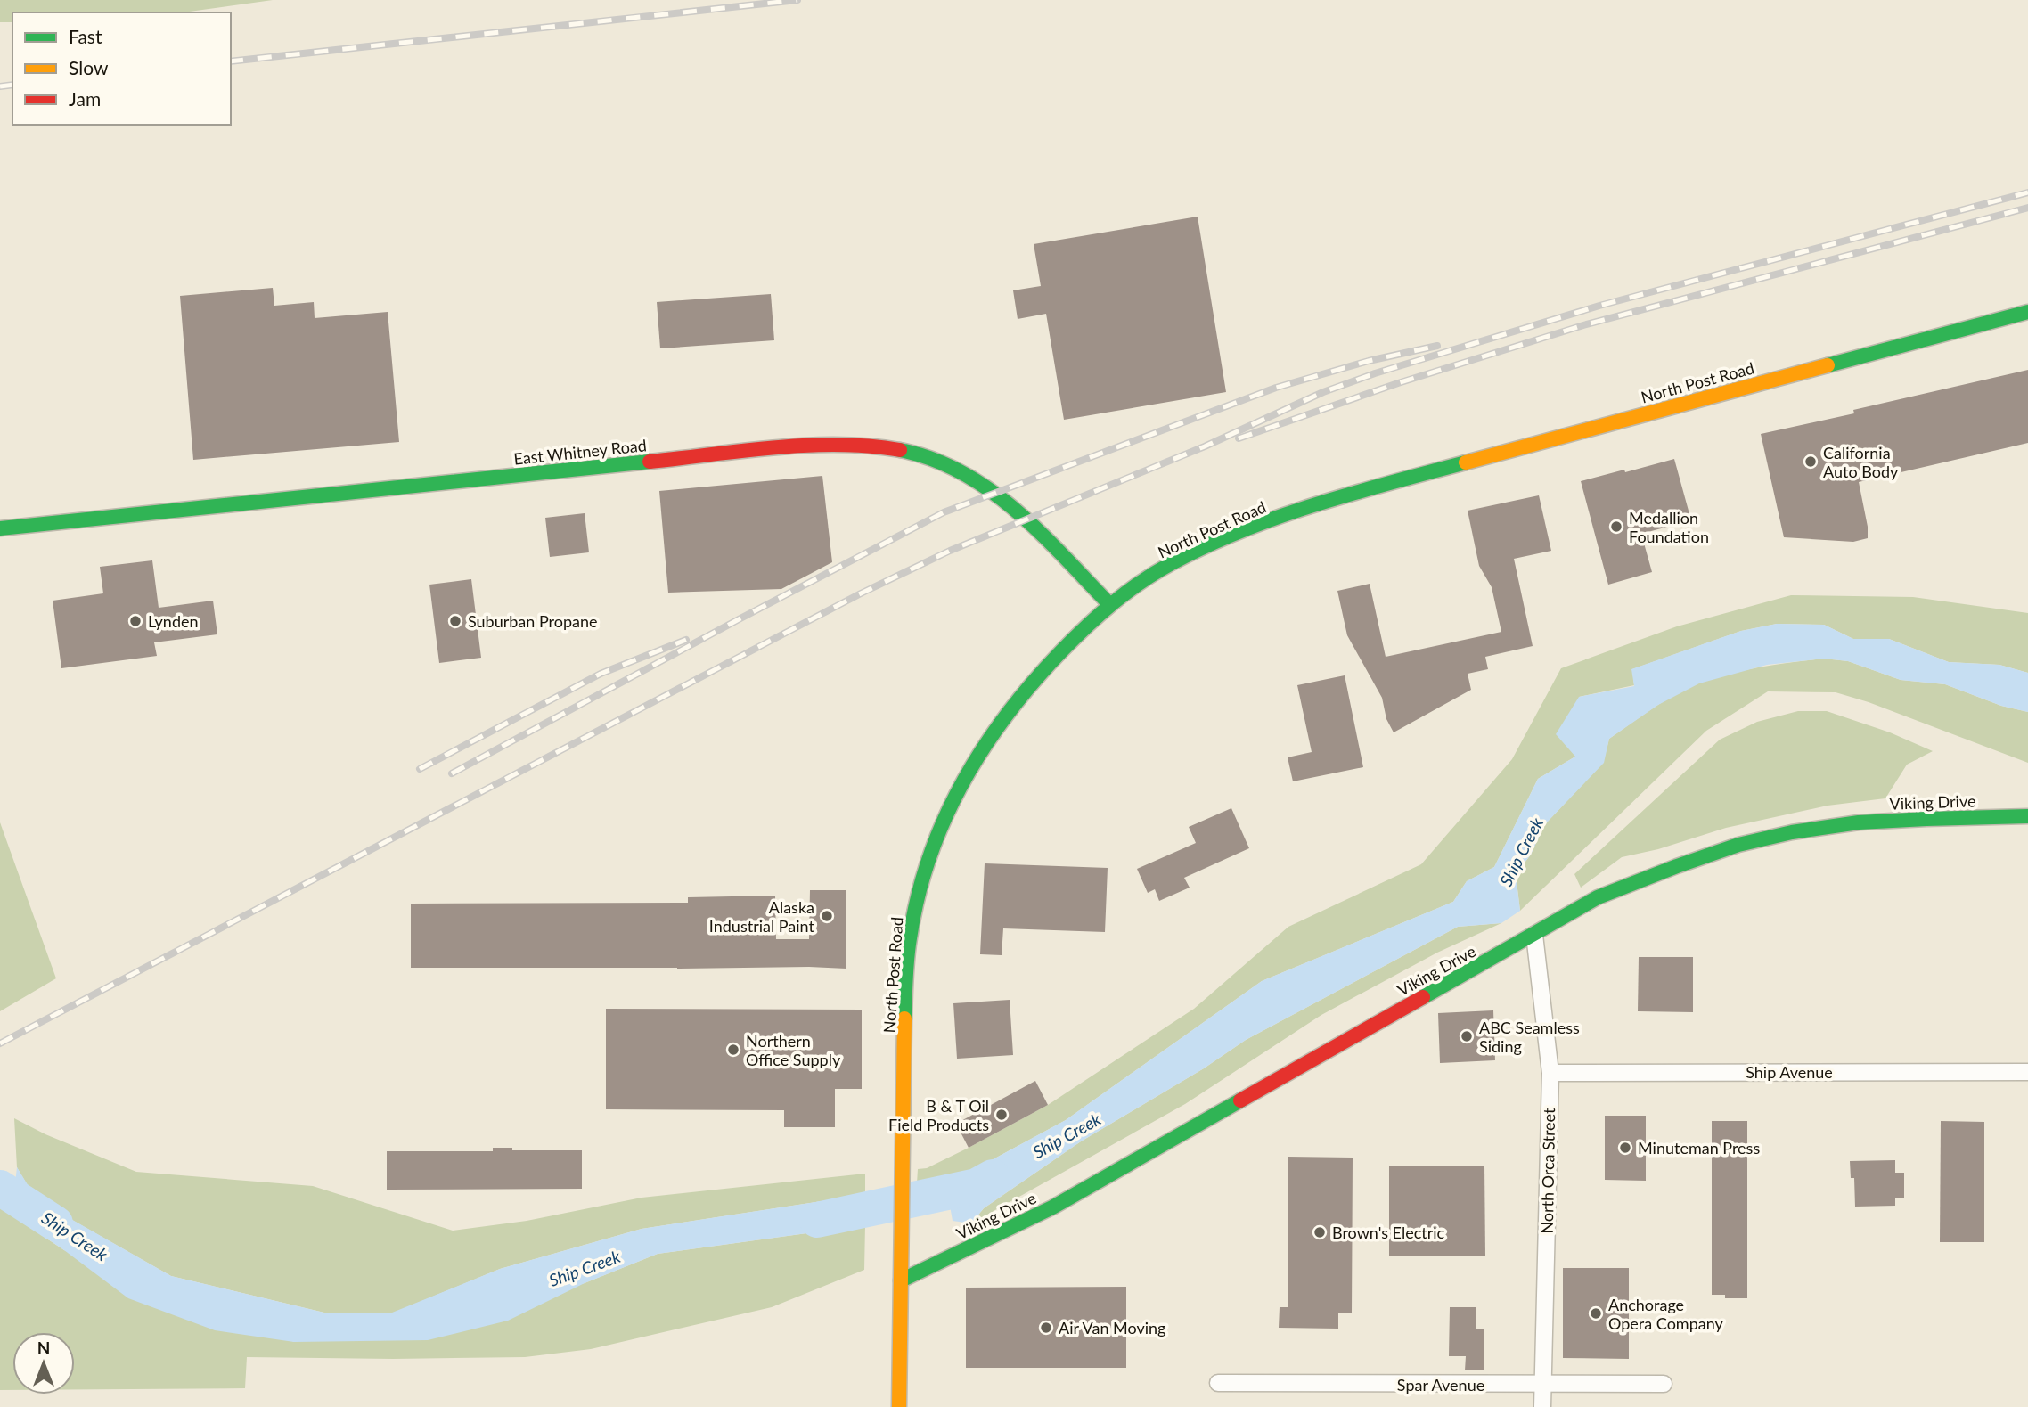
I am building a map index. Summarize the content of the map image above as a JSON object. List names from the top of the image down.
{
  "streets": {
    "street": [
      "North Post Road",
      "East Whitney Road",
      "Viking Drive",
      "Ship Avenue",
      "North Orca Street",
      "Spar Avenue"
    ]
  },
  "crossings": [
    ["North Post Road", "East Whitney Road"],
    ["North Post Road", "Viking Drive"],
    ["Viking Drive", "North Orca Street"],
    ["Ship Avenue", "North Orca Street"],
    ["North Orca Street", "Spar Avenue"]
  ],
  "water": ["Ship Creek"],
  "places": [
    "California Auto Body",
    "Medallion Foundation",
    "Lynden",
    "Suburban Propane",
    "Alaska Industrial Paint",
    "ABC Seamless Siding",
    "Northern Office Supply",
    "B & T Oil Field Products",
    "Minuteman Press",
    "Brown's Electric",
    "Anchorage Opera Company",
    "Air Van Moving"
  ],
  "legend": ["Fast", "Slow", "Jam"],
  "north": "top"
}
